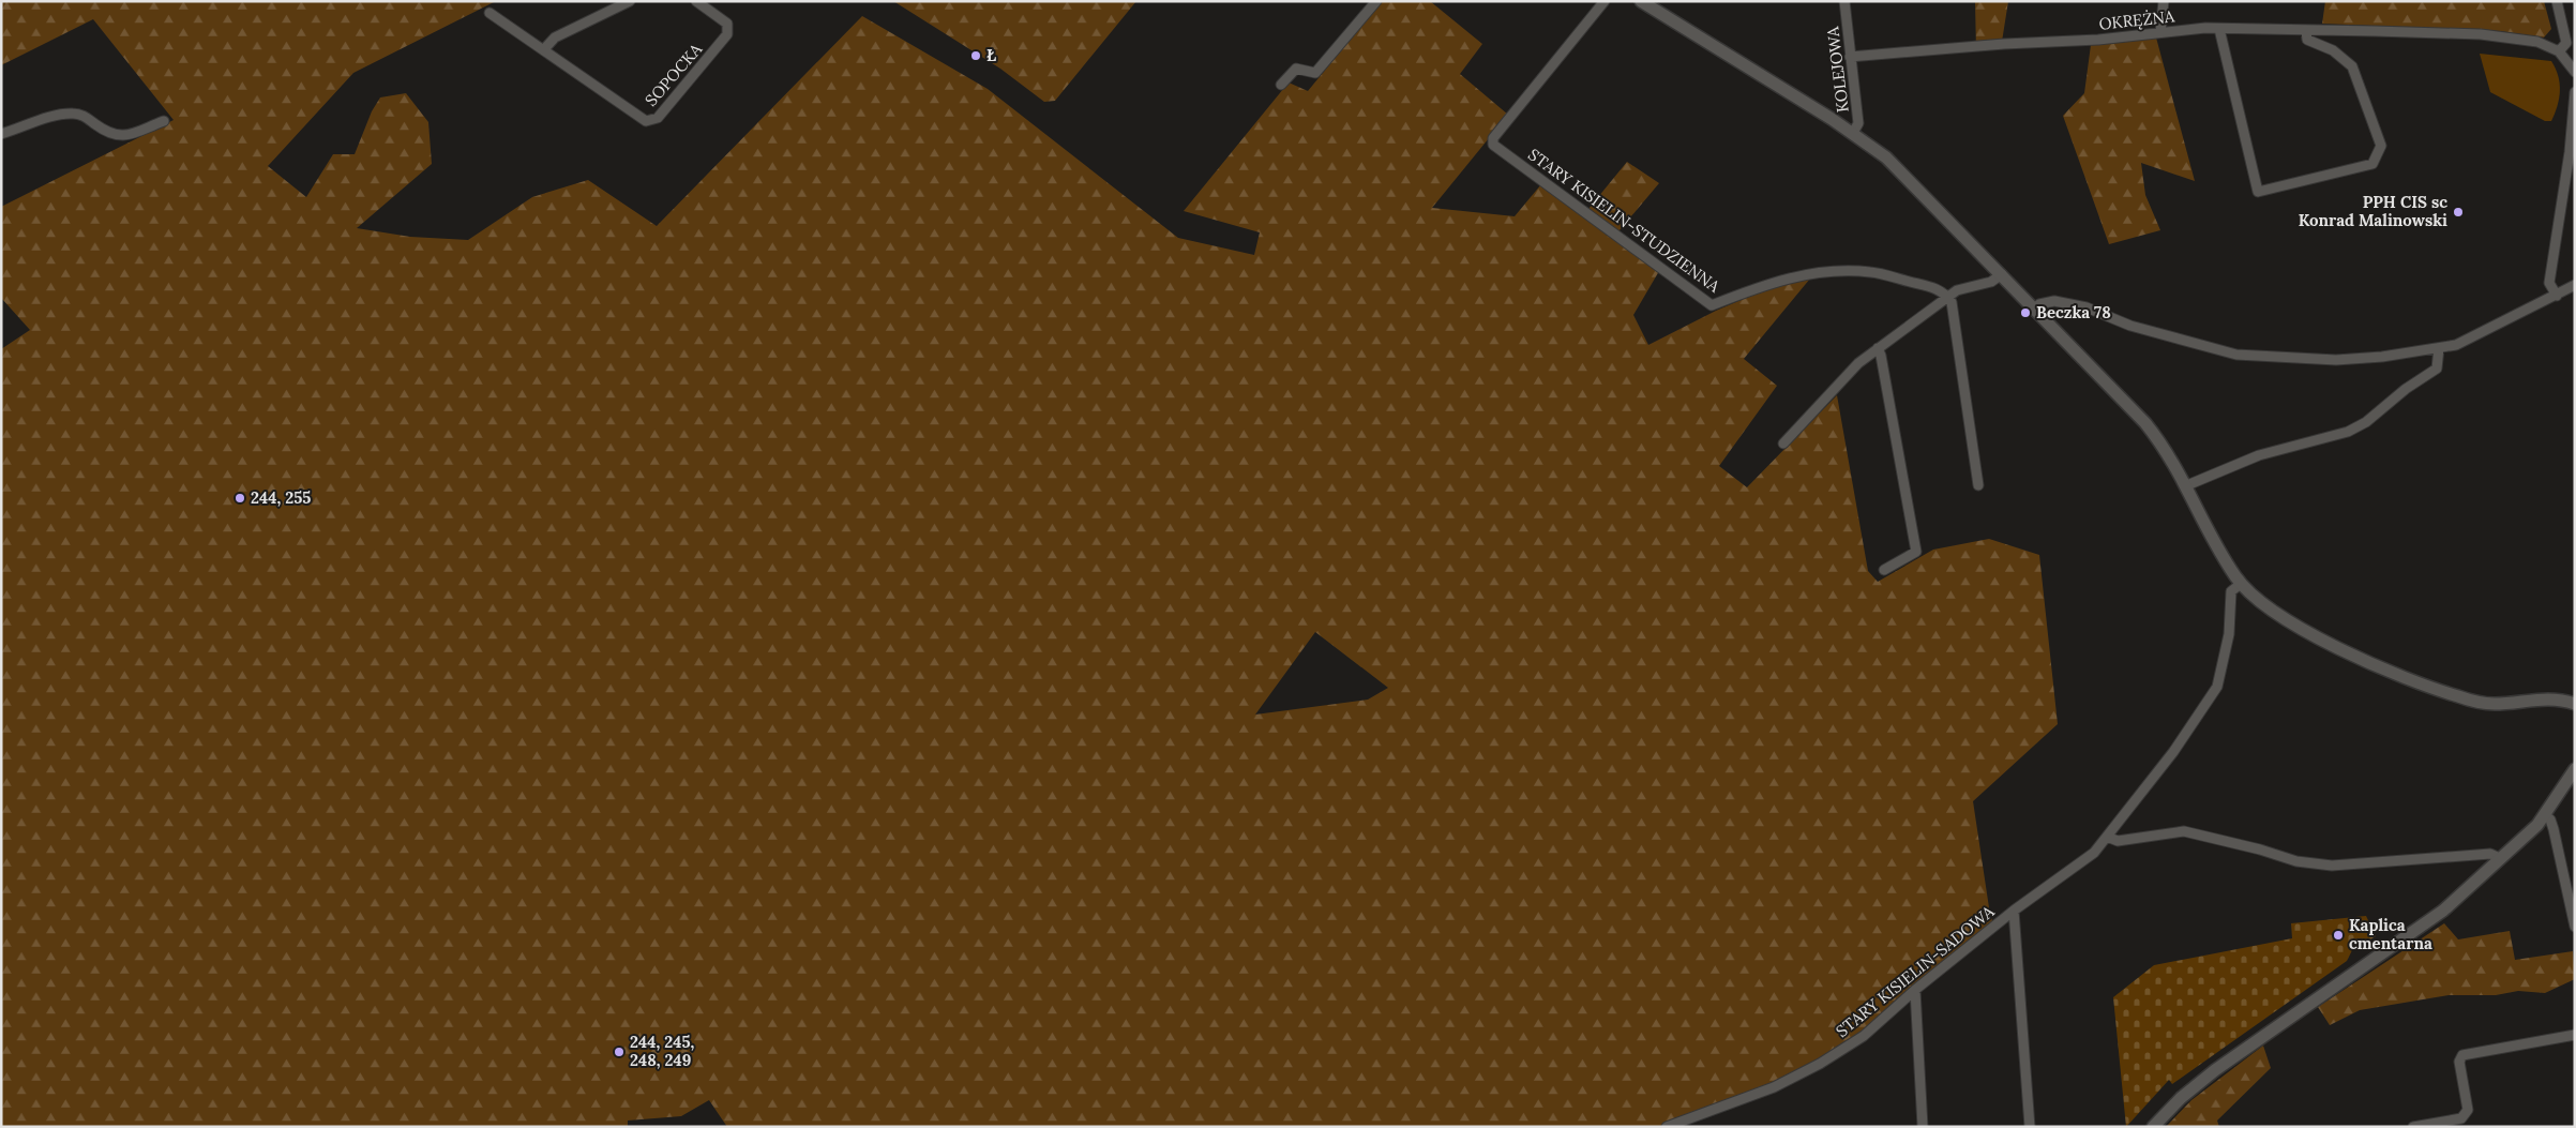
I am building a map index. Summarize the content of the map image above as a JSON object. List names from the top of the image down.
{
  "streets": {
    "street": [
      "OKRĘŻNA",
      "KOLEJOWA",
      "SOPOCKA",
      "STARY KISIELIN-STUDZIENNA",
      "STARY KISIELIN-SADOWA"
    ]
  },
  "crossings": [
    ["OKRĘŻNA", "KOLEJOWA"]
  ],
  "places": [
    "Ł",
    "PPH CIS sc Konrad Malinowski",
    "Beczka 78",
    "244, 255",
    "Kaplica cmentarna",
    "244, 245, 248, 249"
  ]
}
